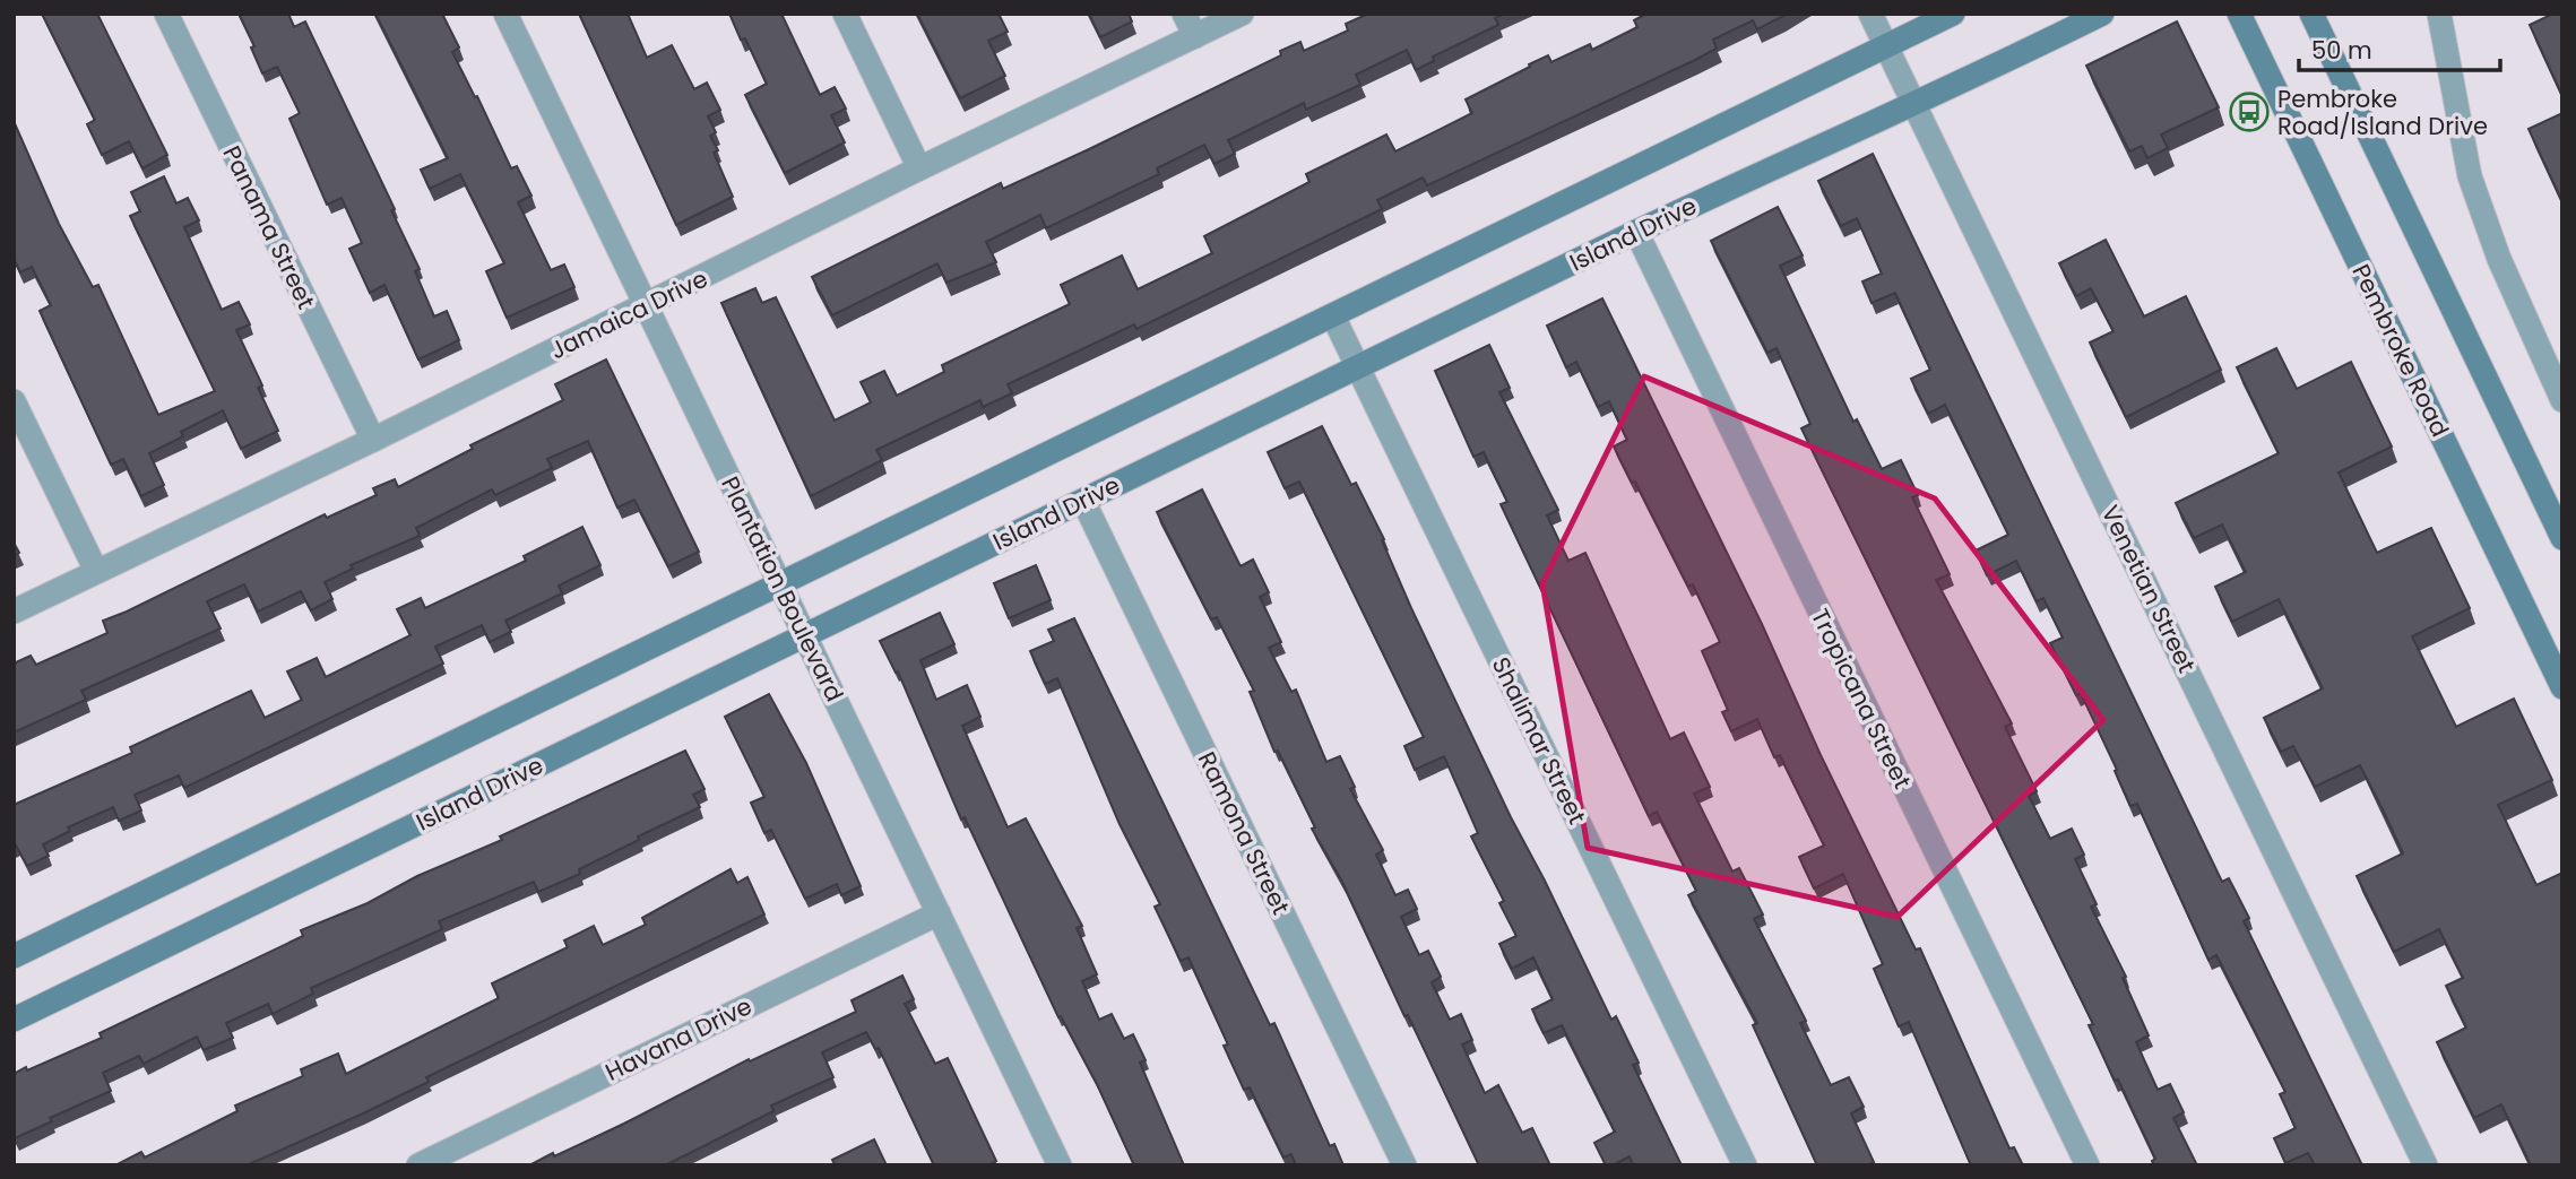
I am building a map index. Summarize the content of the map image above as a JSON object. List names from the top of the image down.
{
  "streets": {
    "street": [
      "Panama Street",
      "Island Drive",
      "Jamaica Drive",
      "Pembroke Road",
      "Plantation Boulevard",
      "Venetian Street",
      "Tropicana Street",
      "Shalimar Street",
      "Ramona Street",
      "Havana Drive"
    ]
  },
  "crossings": [
    ["Panama Street", "Jamaica Drive"],
    ["Island Drive", "Plantation Boulevard"],
    ["Island Drive", "Venetian Street"],
    ["Island Drive", "Tropicana Street"],
    ["Island Drive", "Shalimar Street"],
    ["Island Drive", "Ramona Street"],
    ["Jamaica Drive", "Plantation Boulevard"],
    ["Plantation Boulevard", "Havana Drive"]
  ],
  "places": {
    "bus stop": ["Pembroke Road/Island Drive"]
  },
  "scale_bar": "50 m"
}
